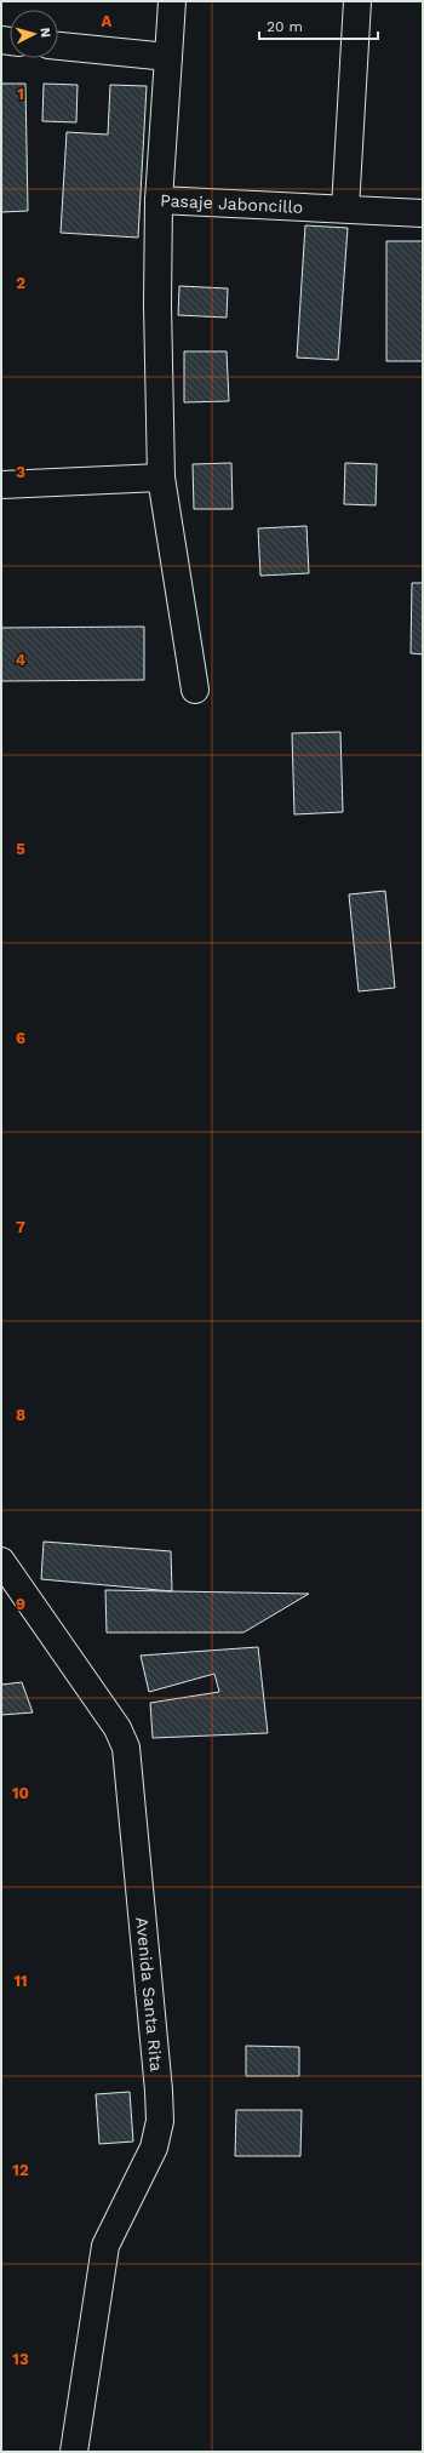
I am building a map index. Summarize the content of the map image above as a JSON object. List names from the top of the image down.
{
  "streets": {
    "street": ["Pasaje Jaboncillo", "Avenida Santa Rita"]
  },
  "scale_bar": "20 m",
  "north": "right",
  "grid": {
    "columns": ["A"],
    "rows": [
      "1",
      "2",
      "3",
      "4",
      "5",
      "6",
      "7",
      "8",
      "9",
      "10",
      "11",
      "12",
      "13"
    ]
  }
}
